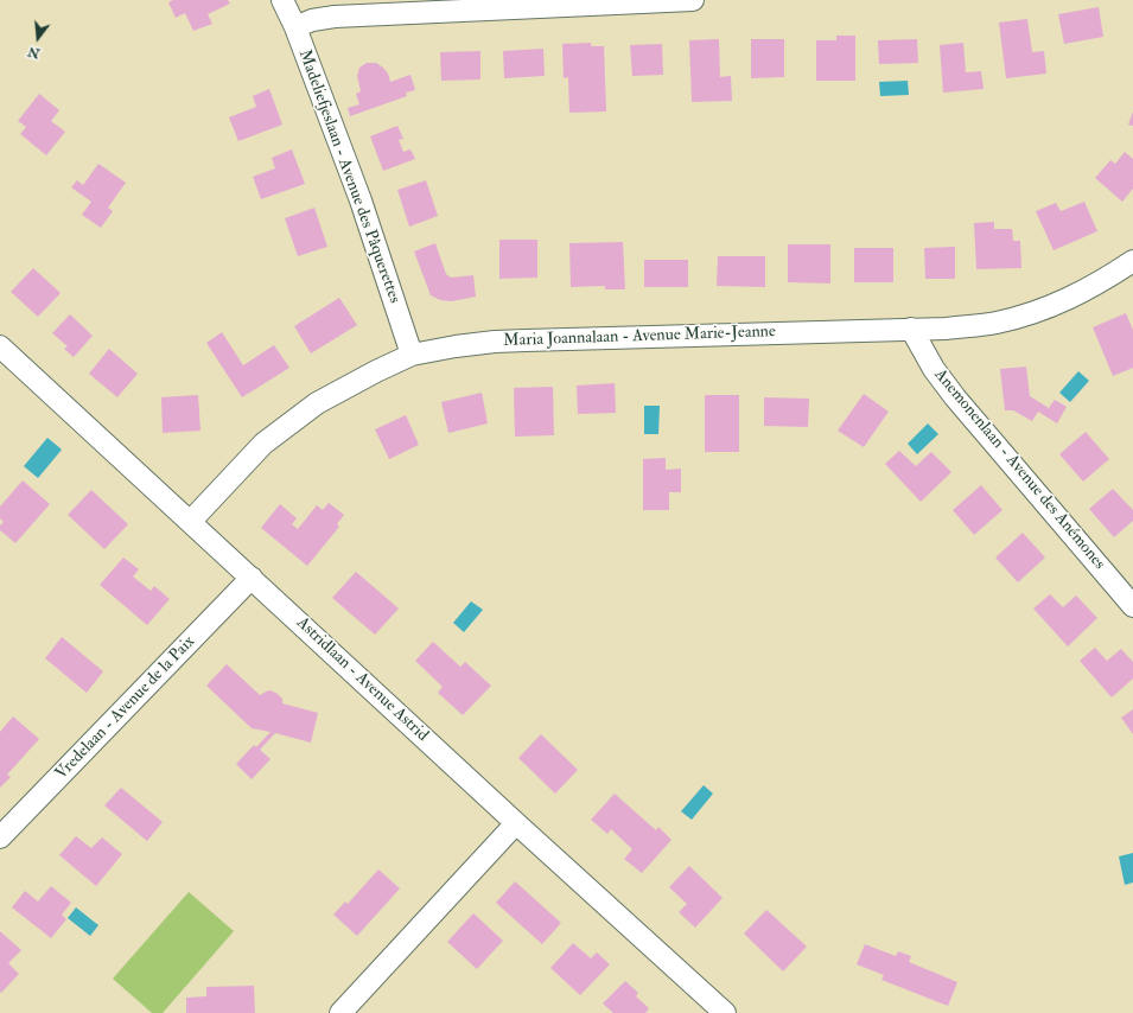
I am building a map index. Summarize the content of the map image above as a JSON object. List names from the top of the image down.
{
  "streets": {
    "street": [
      "Madeliefjeslaan - Avenue des Pâquerettes",
      "Maria Joannalaan - Avenue Marie-Jeanne",
      "Anemonenlaan - Avenue des Anémones",
      "Astridlaan - Avenue Astrid",
      "Vredelaan - Avenue de la Paix"
    ]
  },
  "crossings": [
    ["Madeliefjeslaan - Avenue des Pâquerettes", "Maria Joannalaan - Avenue Marie-Jeanne"],
    ["Maria Joannalaan - Avenue Marie-Jeanne", "Anemonenlaan - Avenue des Anémones"],
    ["Maria Joannalaan - Avenue Marie-Jeanne", "Astridlaan - Avenue Astrid"],
    ["Astridlaan - Avenue Astrid", "Vredelaan - Avenue de la Paix"]
  ],
  "north": "bottom"
}
